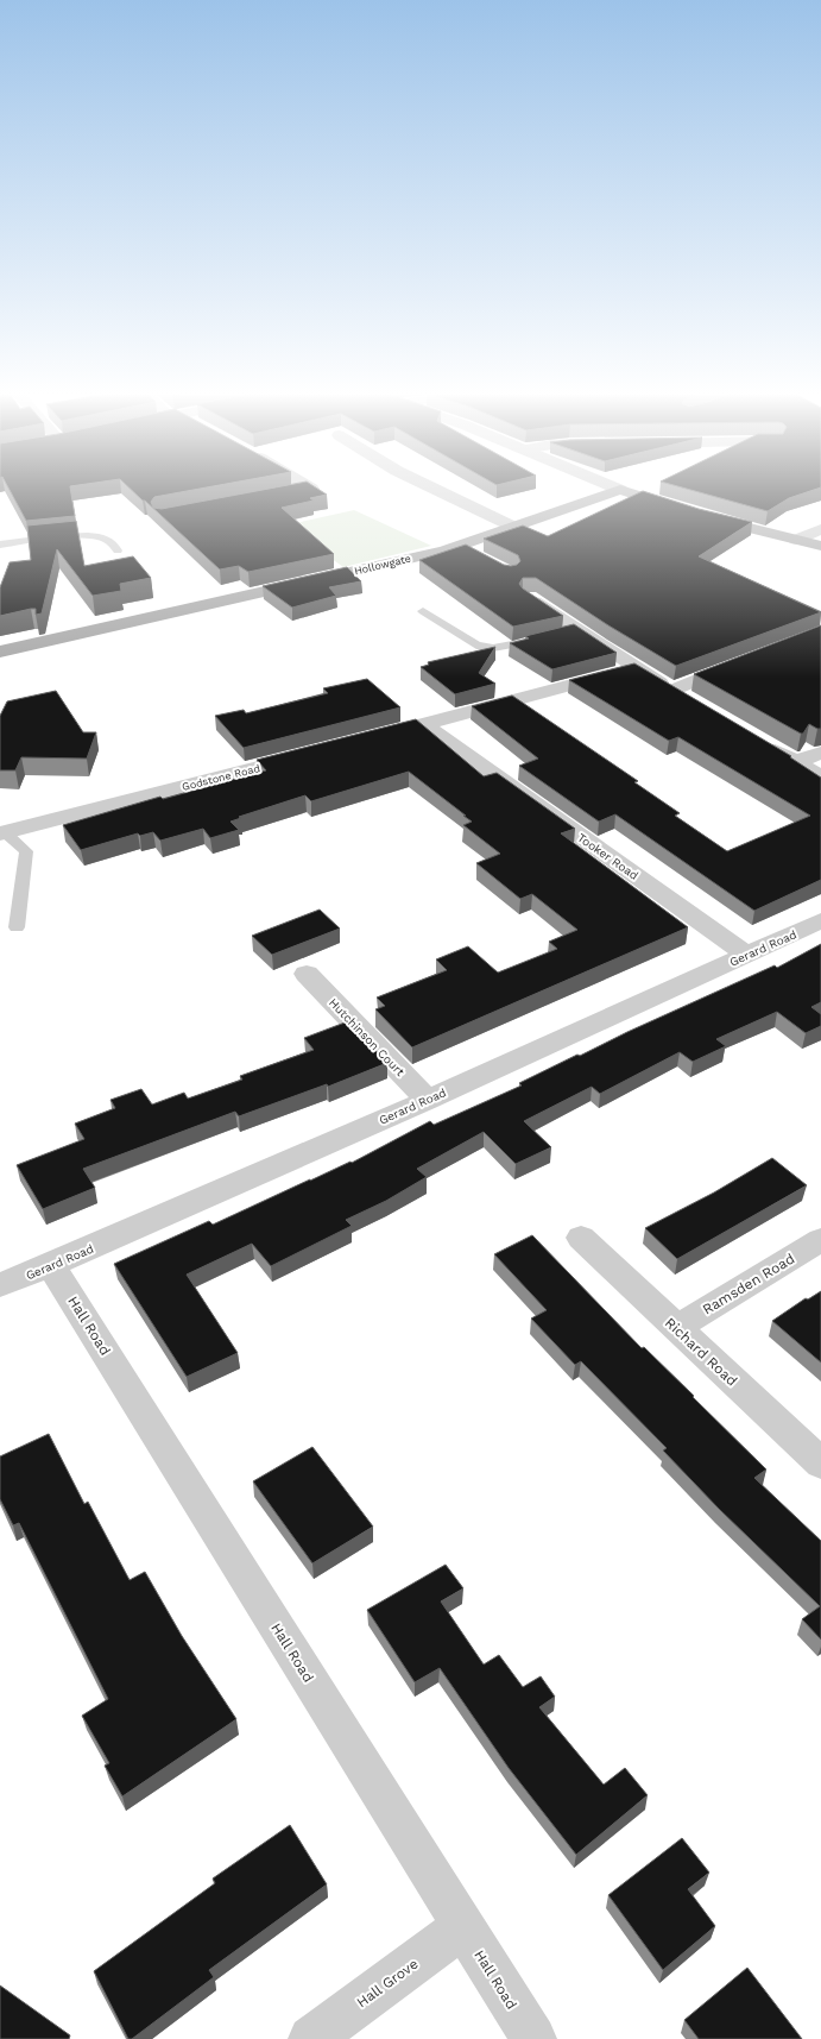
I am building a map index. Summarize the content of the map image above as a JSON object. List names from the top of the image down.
{
  "streets": {
    "main road": ["Hollowgate"],
    "street": [
      "Godstone Road",
      "Tooker Road",
      "Gerard Road",
      "Hutchinson Court",
      "Ramsden Road",
      "Hall Road",
      "Richard Road",
      "Hall Grove"
    ]
  },
  "crossings": [
    ["Tooker Road", "Gerard Road"],
    ["Gerard Road", "Hutchinson Court"],
    ["Gerard Road", "Hall Road"],
    ["Ramsden Road", "Richard Road"],
    ["Hall Road", "Hall Grove"]
  ]
}
